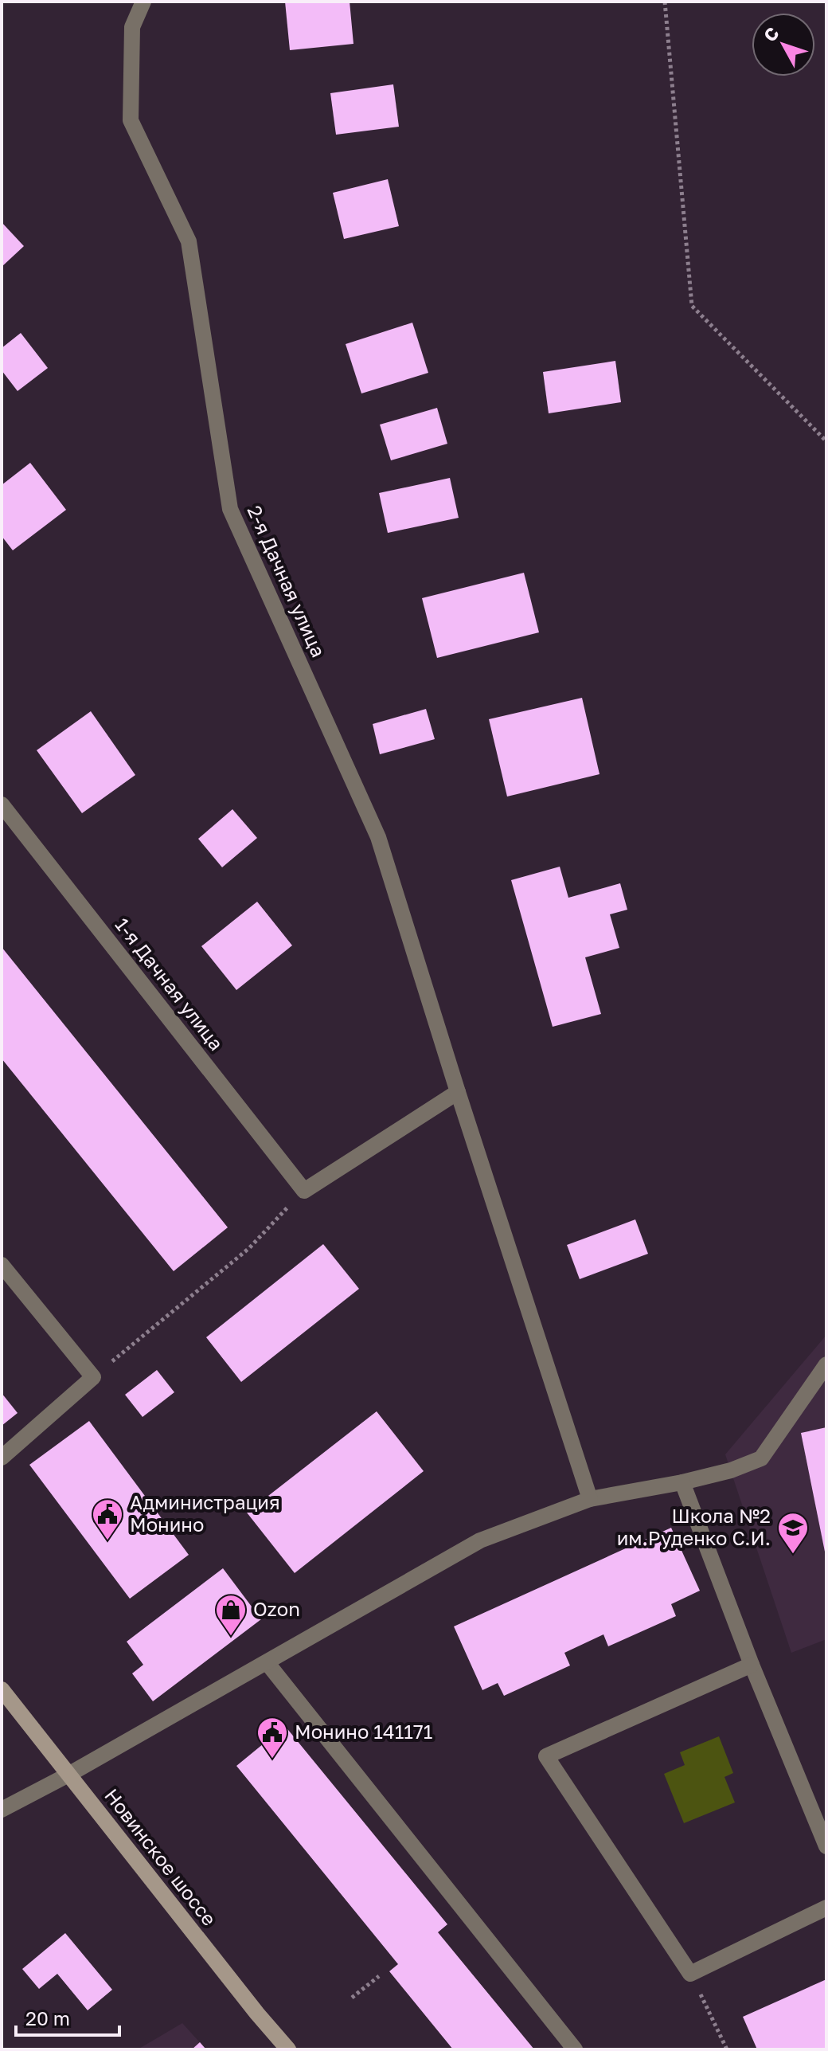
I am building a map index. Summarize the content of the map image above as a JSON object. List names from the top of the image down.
{
  "streets": {
    "main road": ["Новинское шоссе"],
    "street": ["2-я Дачная улица", "1-я Дачная улица"]
  },
  "places": {
    "public building": ["Администрация Монино", "Монино 141171"],
    "school or university": ["Школа №2 им.Руденко С.И."],
    "shop": ["Ozon"]
  },
  "scale_bar": "20 m",
  "north": "top left"
}
